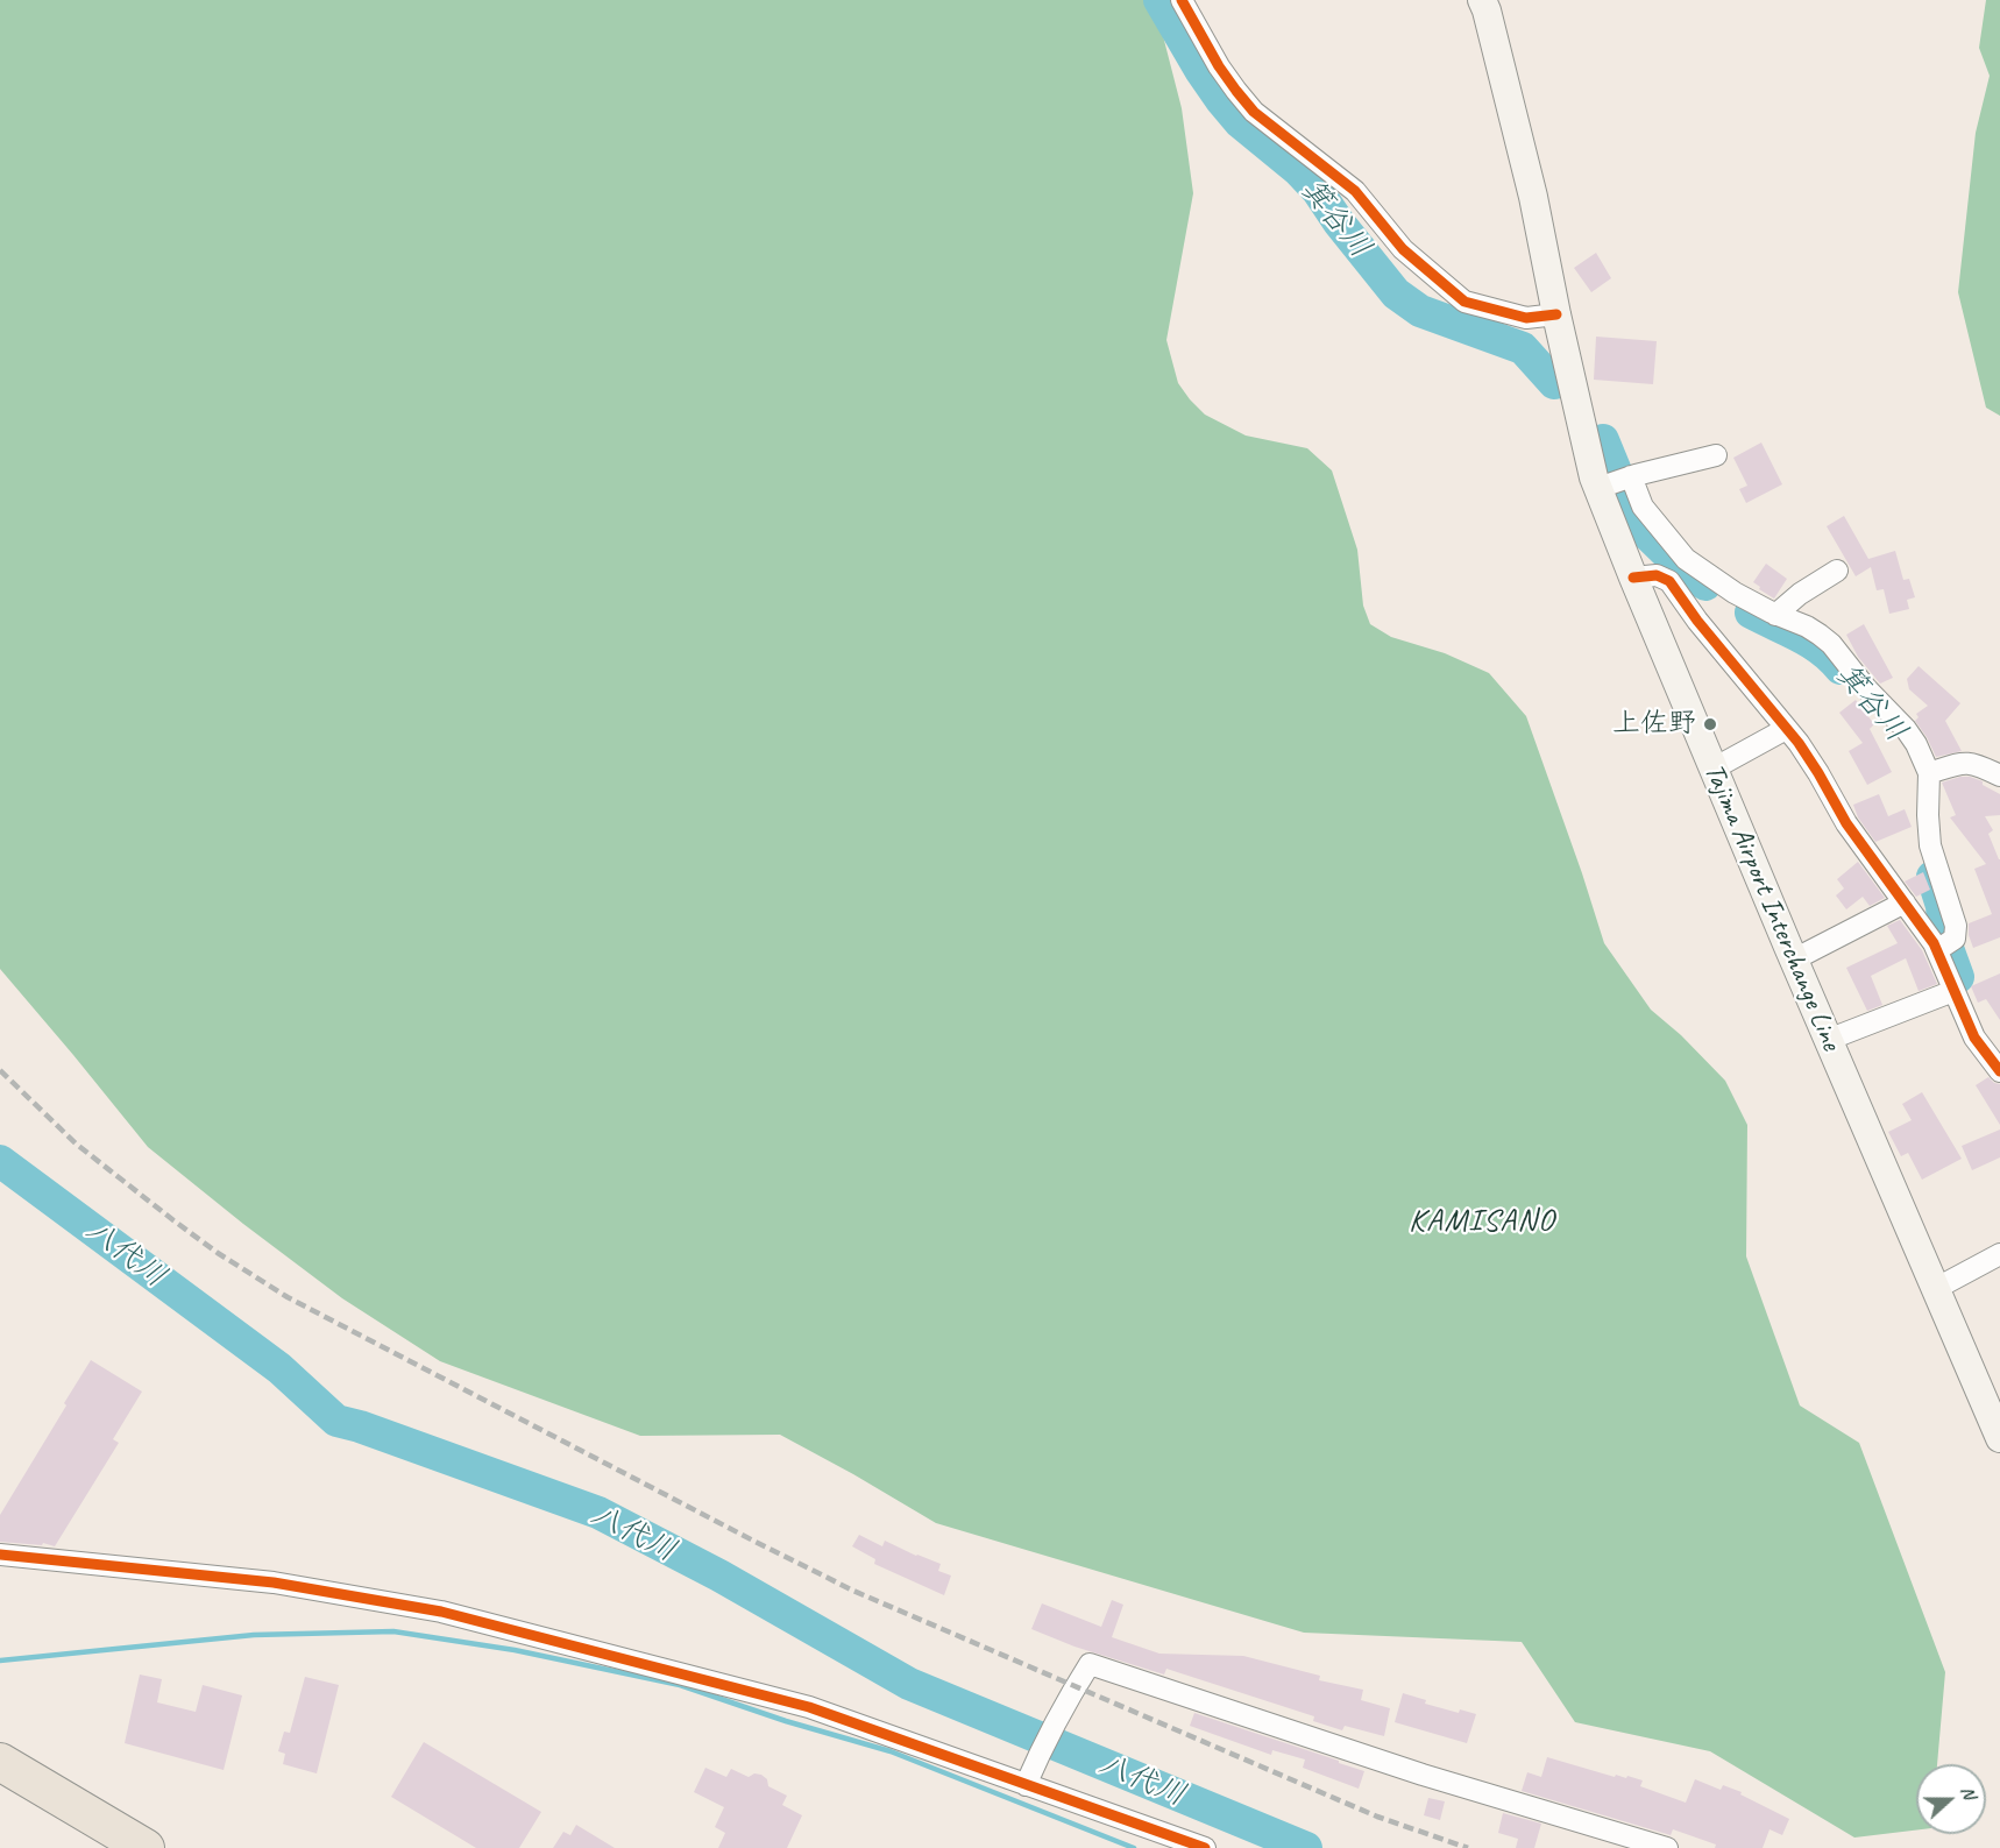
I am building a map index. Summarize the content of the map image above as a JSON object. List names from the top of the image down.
{
  "streets": {
    "main road": ["Tajima Airport Interchange Line"]
  },
  "districts": ["KAMISANO"],
  "water": ["箕谷川", "八代川"],
  "places": ["上佐野"],
  "north": "right"
}
